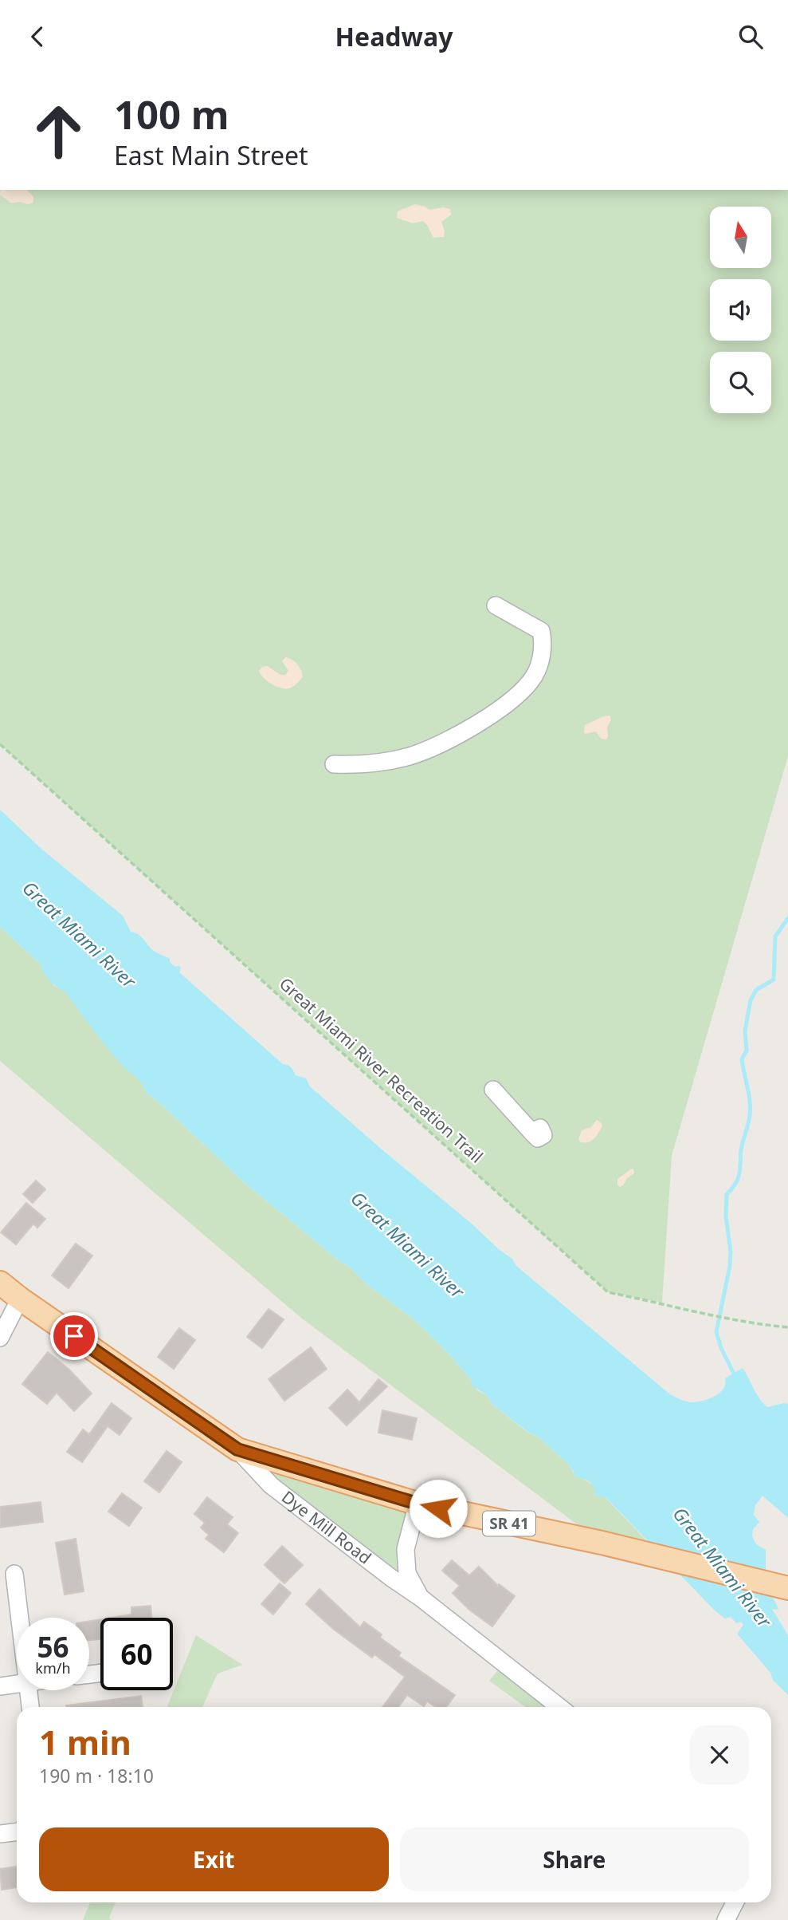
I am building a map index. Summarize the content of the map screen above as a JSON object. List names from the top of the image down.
{
  "streets": {
    "main road": ["SR 41"],
    "street": ["Dye Mill Road"],
    "path": ["Great Miami River Recreation Trail"]
  },
  "crossings": [
    ["SR 41", "Dye Mill Road"]
  ],
  "water": ["Great Miami River"],
  "north": "top",
  "page": {
    "header": "Headway",
    "turn": ["100 m", "East Main Street"],
    "speed": "56 km/h",
    "limit": "60",
    "heading": ["1 min", "190 m · 18:10"],
    "buttons": ["Exit", "Share"]
  }
}
